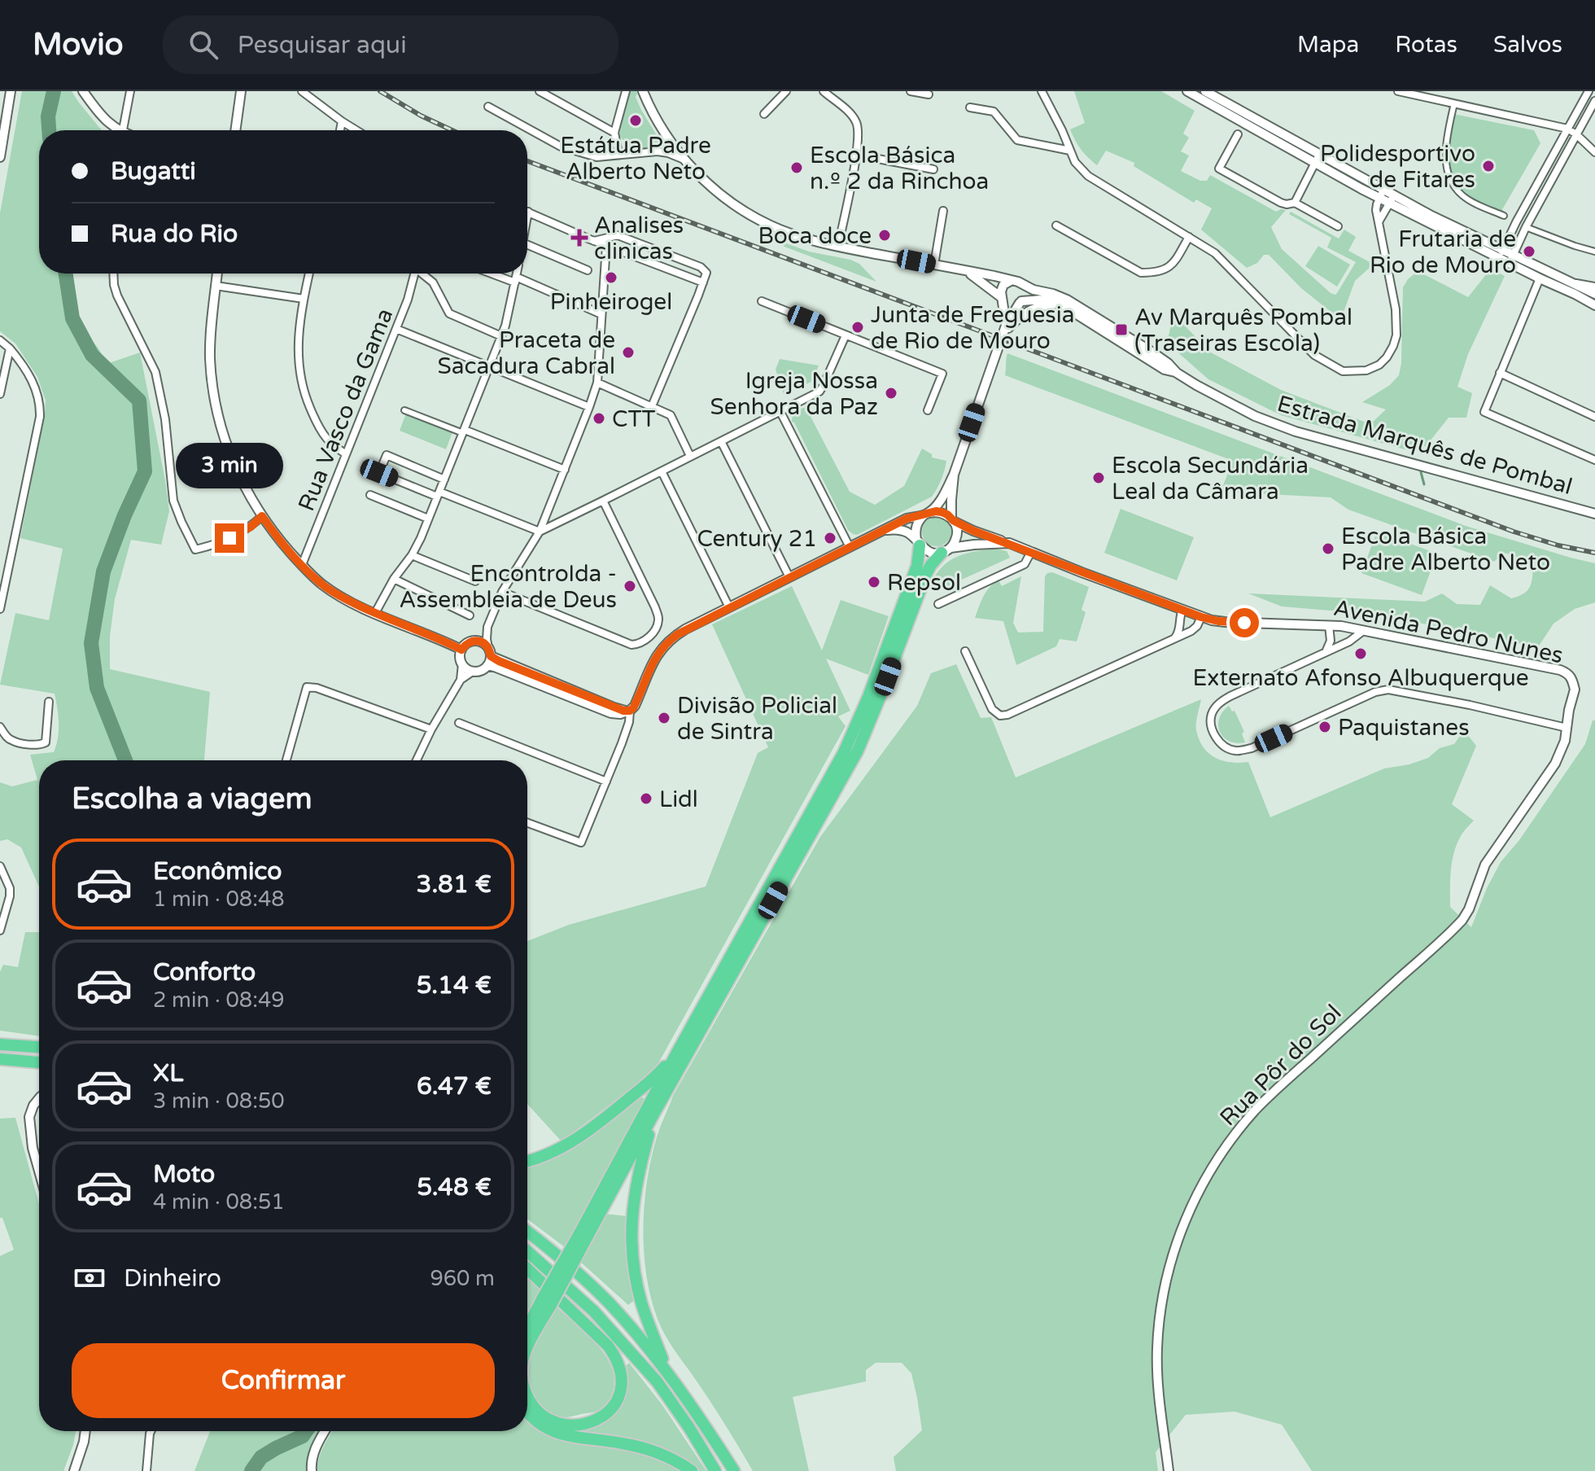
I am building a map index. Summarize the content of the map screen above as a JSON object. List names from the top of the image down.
{
  "streets": {
    "street": [
      "Rua Vasco da Gama",
      "Estrada Marquês de Pombal",
      "Avenida Pedro Nunes",
      "Rua Pôr do Sol"
    ]
  },
  "crossings": [
    ["Avenida Pedro Nunes", "Rua Pôr do Sol"]
  ],
  "places": {
    "other": [
      "Estátua Padre Alberto Neto",
      "Polidesportivo de Fitares",
      "Escola Básica n.º 2 da Rinchoa",
      "Boca doce",
      "Frutaria de Rio de Mouro",
      "Pinheirogel",
      "Junta de Freguesia de Rio de Mouro",
      "Praceta de Sacadura Cabral",
      "Igreja Nossa Senhora da Paz",
      "CTT",
      "Escola Secundária Leal da Câmara",
      "Century 21",
      "Escola Básica Padre Alberto Neto",
      "Repsol",
      "EncontroIda - Assembleia de Deus",
      "Externato Afonso Albuquerque",
      "Divisão Policial de Sintra",
      "Paquistanes",
      "Lidl"
    ],
    "health": ["Analises clinicas"],
    "transit": ["Av Marquês Pombal (Traseiras Escola)"]
  },
  "page": {
    "header": "Movio",
    "search": "Pesquisar aqui",
    "nav": ["Mapa", "Rotas", "Salvos"],
    "banner": ["Bugatti", "Rua do Rio"],
    "bubble": "3 min",
    "heading": "Escolha a viagem",
    "list": [
      {
        "name": "Econômico",
        "note": "1 min · 08:48",
        "value": "3.81 €"
      },
      {
        "name": "Conforto",
        "note": "2 min · 08:49",
        "value": "5.14 €"
      },
      {
        "name": "XL",
        "note": "3 min · 08:50",
        "value": "6.47 €"
      },
      {
        "name": "Moto",
        "note": "4 min · 08:51",
        "value": "5.48 €"
      }
    ],
    "pay": ["Dinheiro", "960 m"],
    "buttons": "Confirmar"
  }
}
